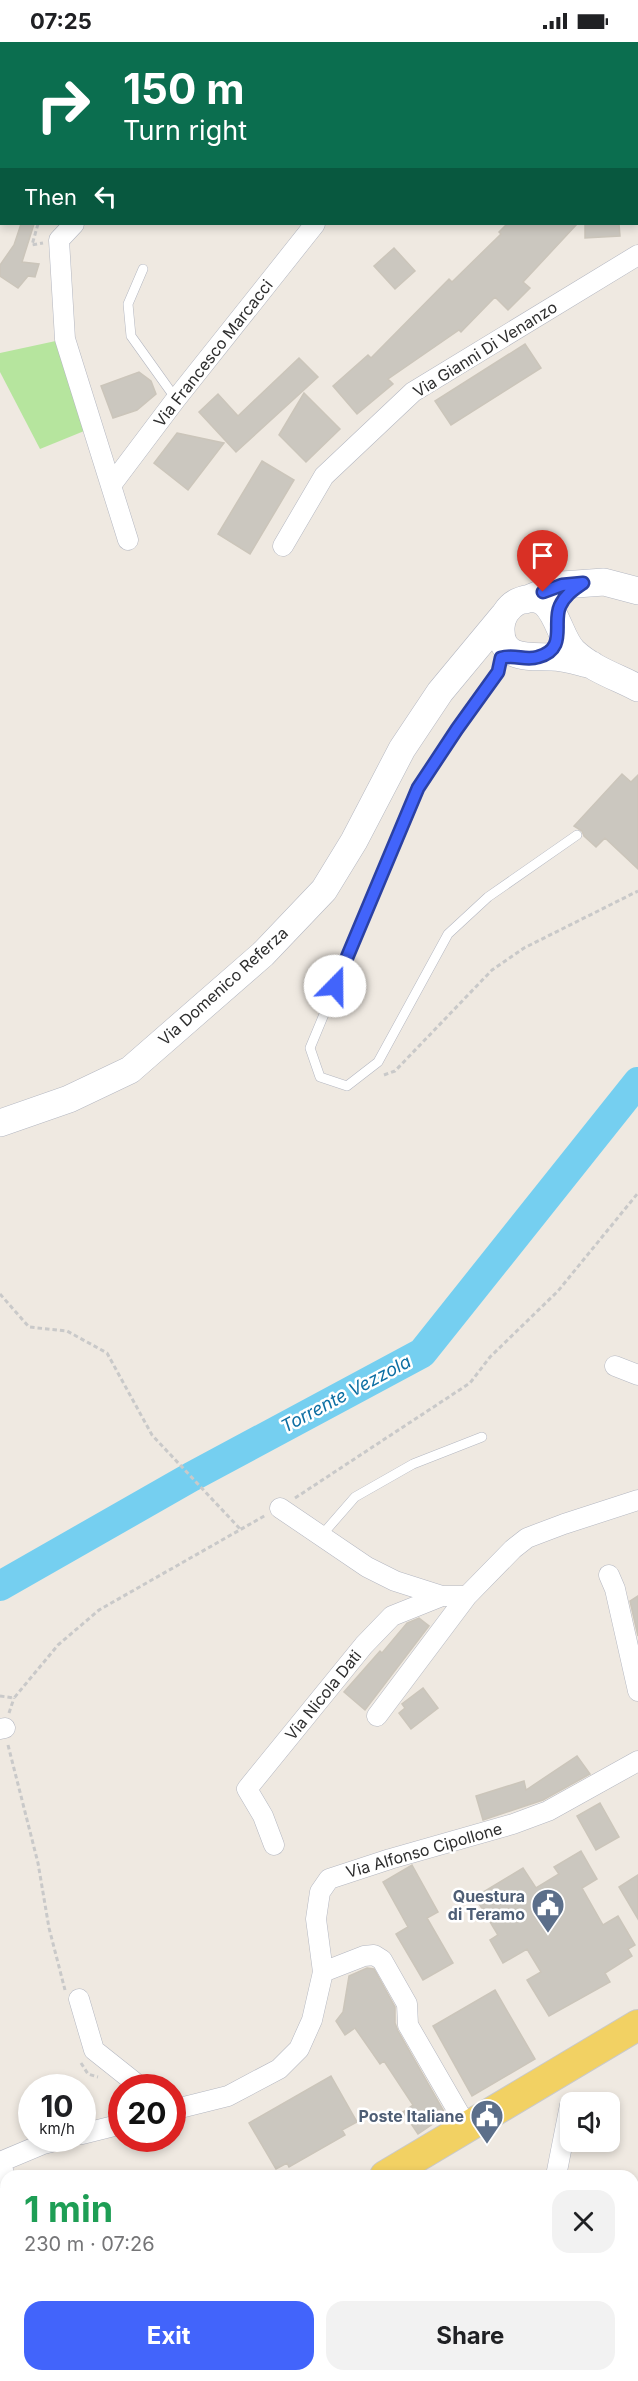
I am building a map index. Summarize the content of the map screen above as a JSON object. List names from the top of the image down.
{
  "streets": {
    "street": [
      "Via Gianni Di Venanzo",
      "Via Francesco Marcacci",
      "Via Domenico Referza",
      "Via Nicola Dati",
      "Via Alfonso Cipollone"
    ]
  },
  "water": ["Torrente Vezzola"],
  "places": {
    "public building": ["Questura di Teramo", "Poste Italiane"]
  },
  "page": {
    "status": "07:25",
    "turn": ["150 m", "Turn right"],
    "then": "Then",
    "speed": "10 km/h",
    "limit": "20",
    "heading": ["1 min", "230 m · 07:26"],
    "buttons": ["Exit", "Share"]
  }
}
